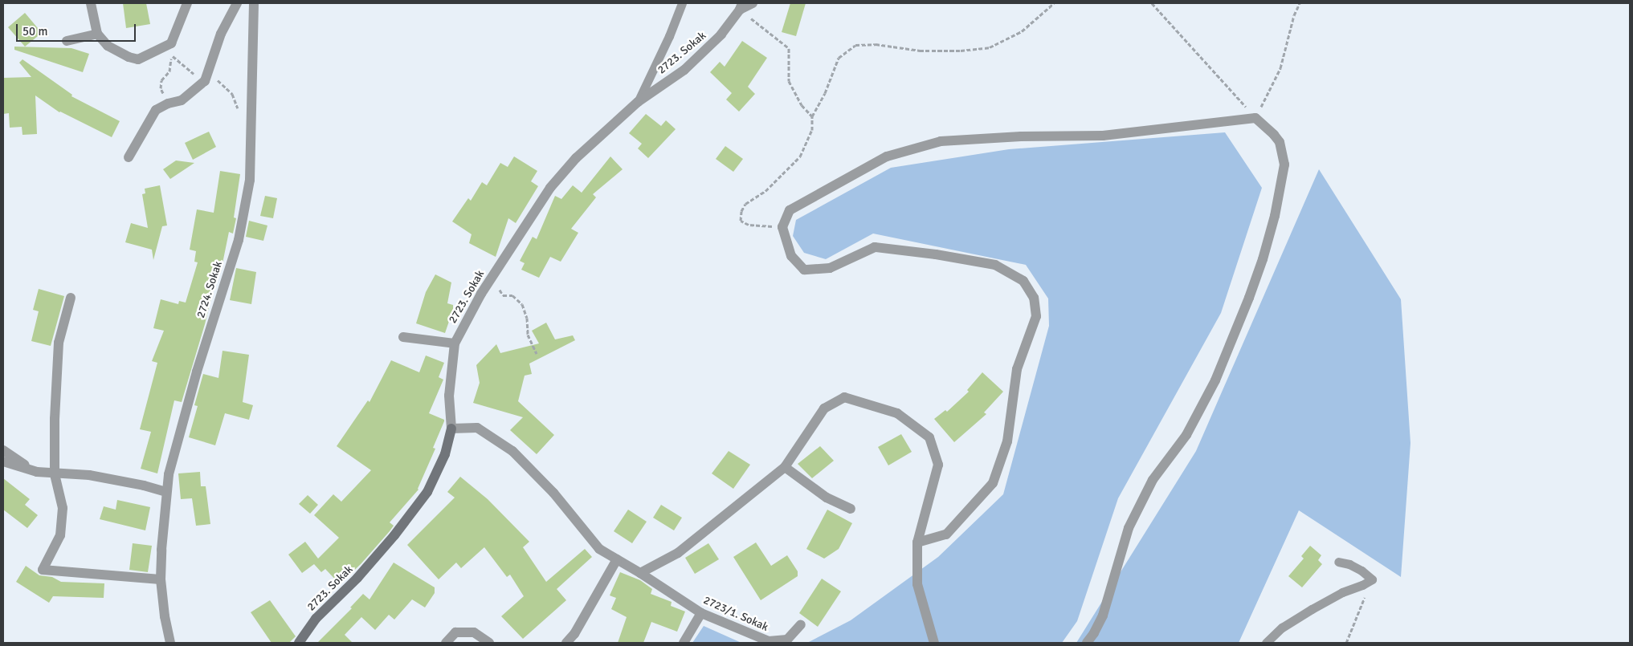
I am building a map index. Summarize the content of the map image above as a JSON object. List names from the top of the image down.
{
  "streets": {
    "street": ["2723. Sokak", "2724. Sokak", "2723/1. Sokak"]
  },
  "crossings": [
    ["2723. Sokak", "2723/1. Sokak"]
  ],
  "scale_bar": "50 m"
}
